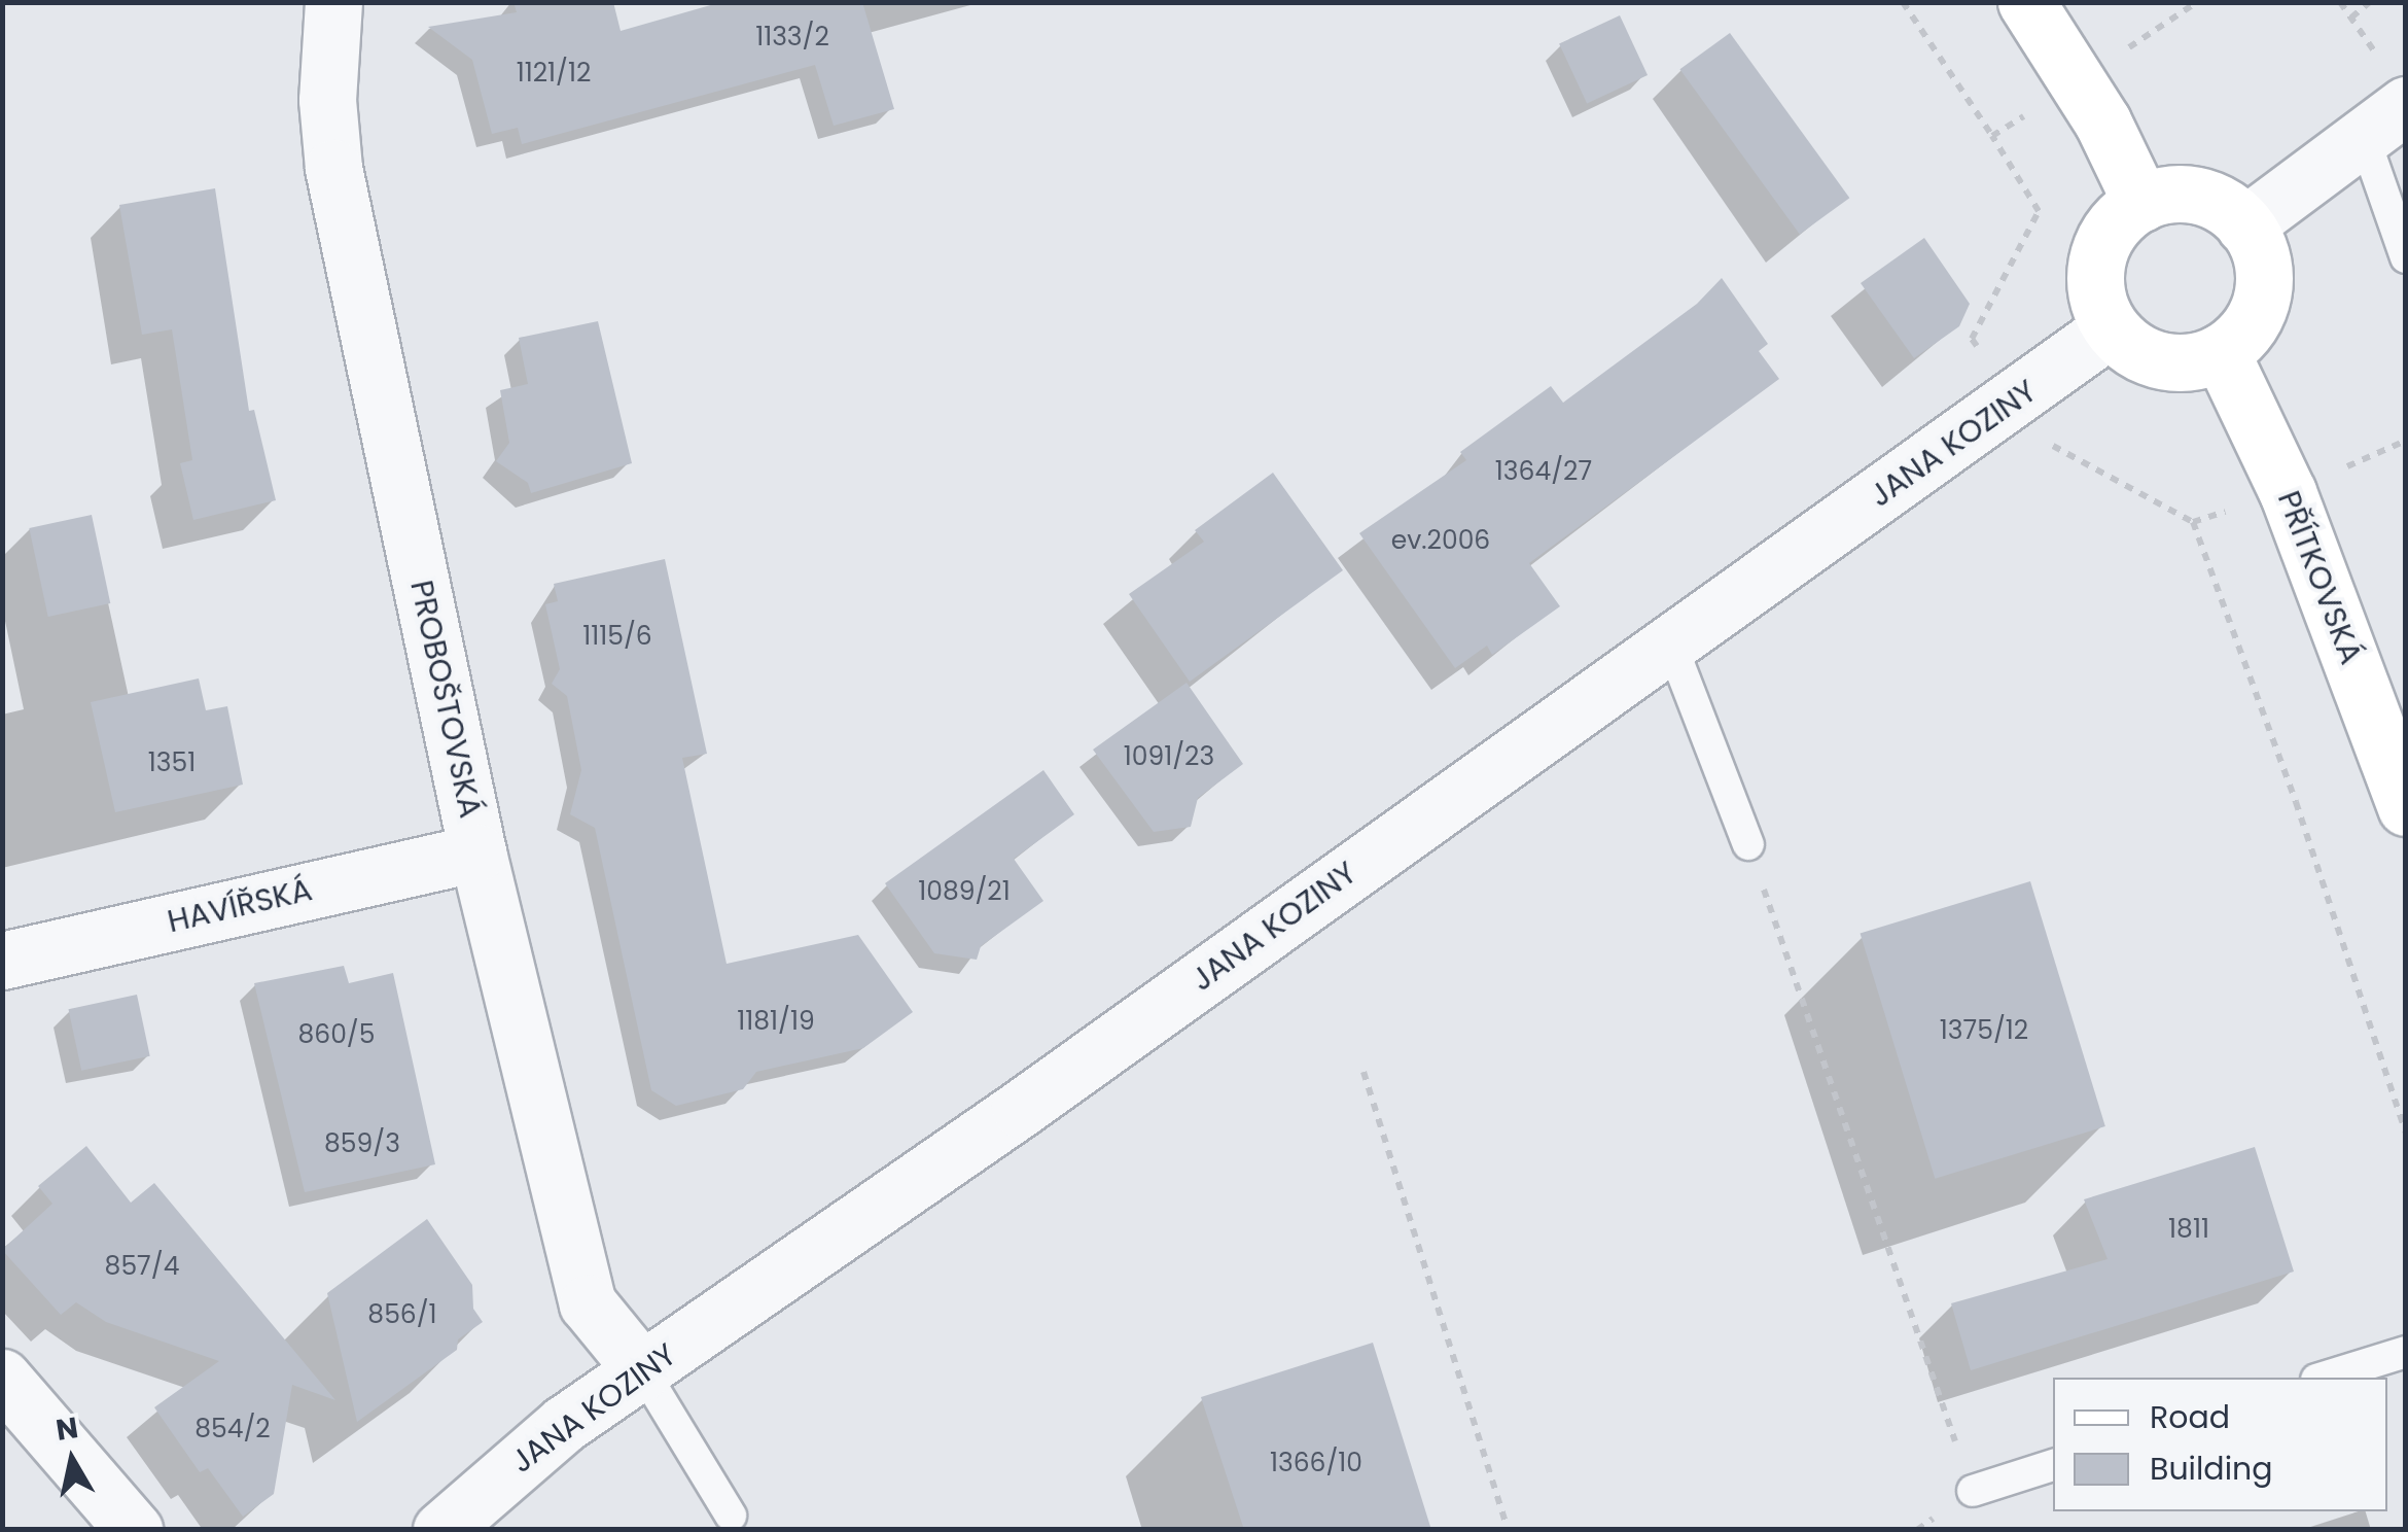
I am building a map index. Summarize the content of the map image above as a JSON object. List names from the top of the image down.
{
  "streets": {
    "street": [
      "JANA KOZINY",
      "PŘÍTKOVSKÁ",
      "PROBOŠTOVSKÁ",
      "HAVÍŘSKÁ"
    ]
  },
  "crossings": [
    ["JANA KOZINY", "PŘÍTKOVSKÁ"],
    ["JANA KOZINY", "PROBOŠTOVSKÁ"],
    ["PROBOŠTOVSKÁ", "HAVÍŘSKÁ"]
  ],
  "house_numbers": [
    "1133/2",
    "1121/12",
    "1364/27",
    "ev.2006",
    "1115/6",
    "1091/23",
    "1351",
    "1089/21",
    "1181/19",
    "1375/12",
    "860/5",
    "859/3",
    "1811",
    "857/4",
    "856/1",
    "854/2",
    "1366/10"
  ],
  "legend": ["Road", "Building"],
  "north": "top"
}
